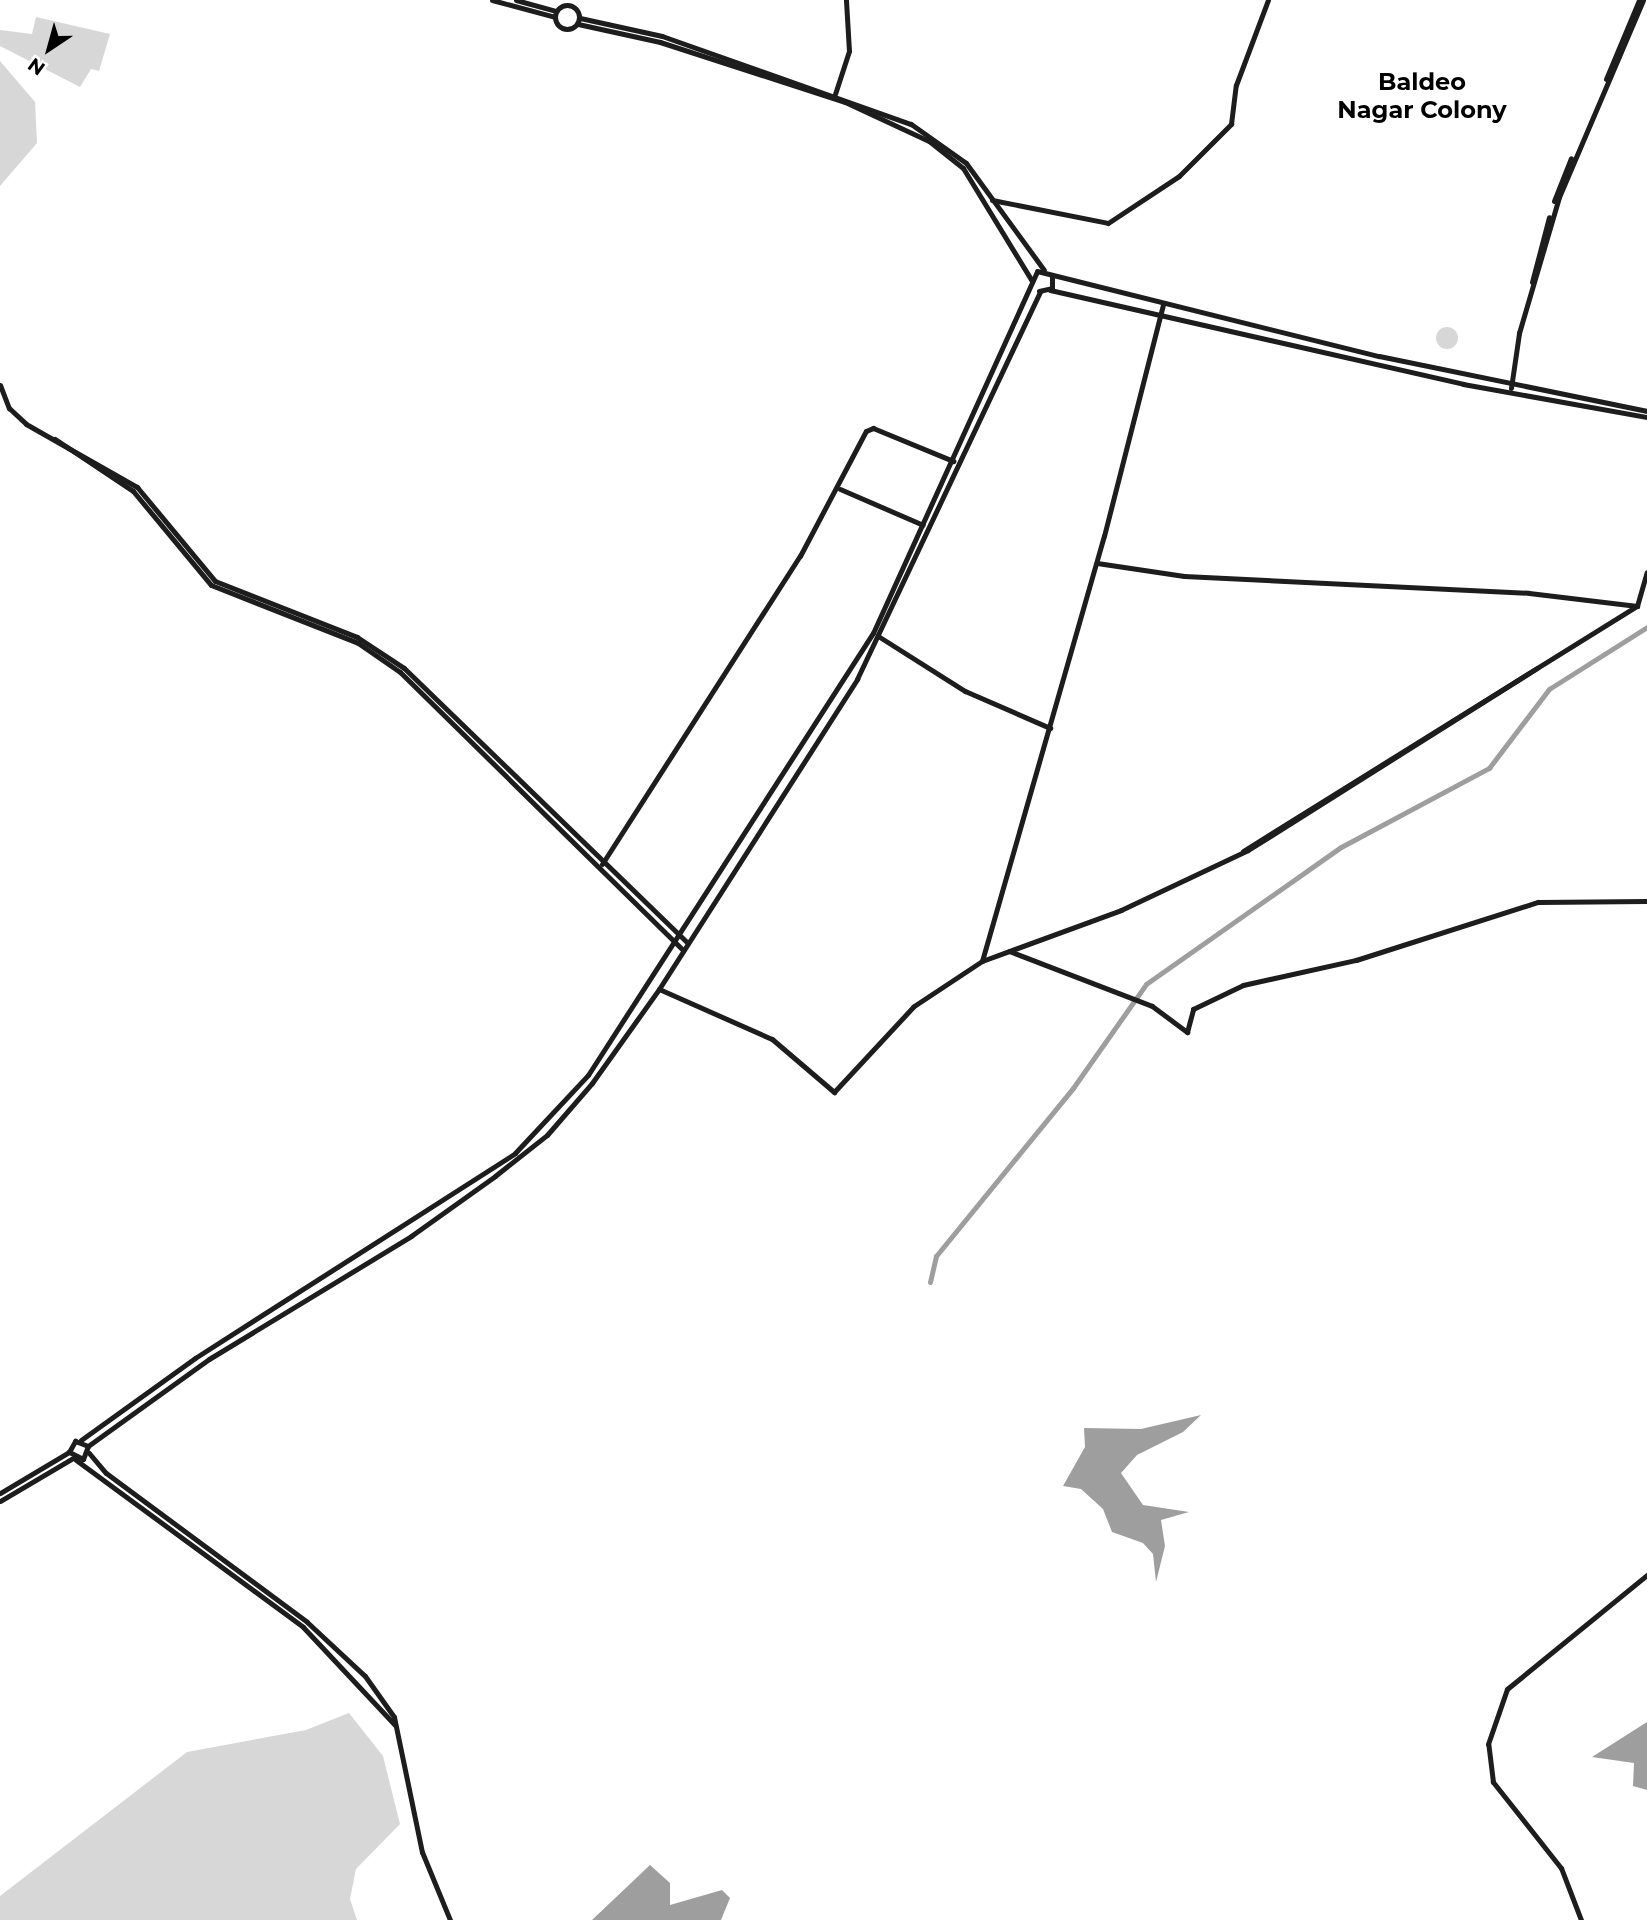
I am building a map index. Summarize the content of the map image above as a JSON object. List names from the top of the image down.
{
  "districts": ["Baldeo Nagar Colony"],
  "north": "bottom left"
}
